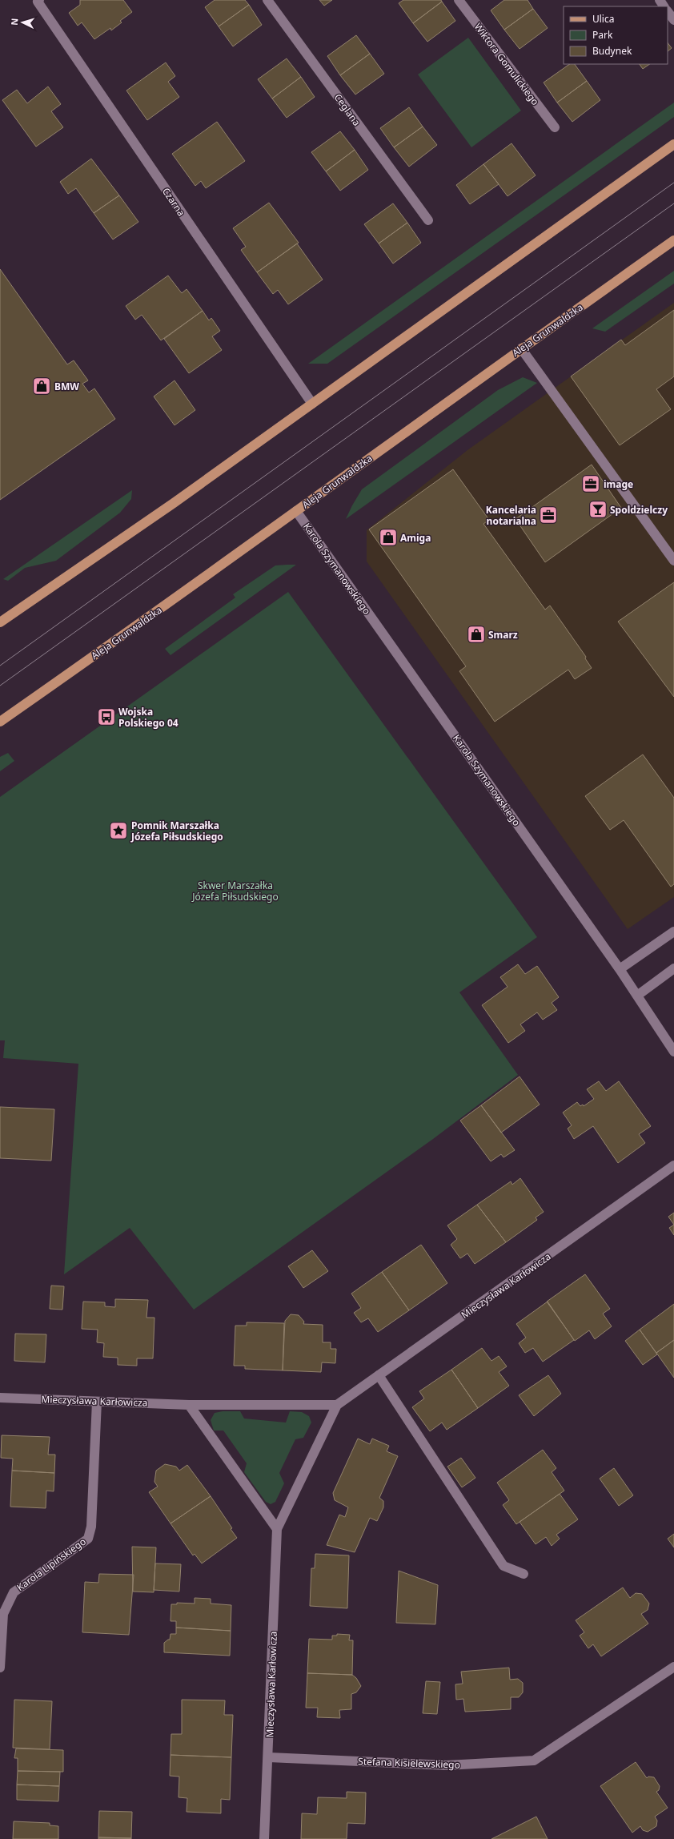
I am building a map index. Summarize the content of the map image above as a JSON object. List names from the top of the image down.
{
  "streets": {
    "main road": ["Aleja Grunwaldzka"],
    "street": [
      "Wiktora Gomulickiego",
      "Ceglana",
      "Czarna",
      "Karola Szymanowskiego",
      "Mieczysława Karłowicza",
      "Karola Lipińskiego",
      "Stefana Kisielewskiego"
    ]
  },
  "crossings": [
    ["Aleja Grunwaldzka", "Karola Szymanowskiego"],
    ["Mieczysława Karłowicza", "Karola Lipińskiego"],
    ["Mieczysława Karłowicza", "Stefana Kisielewskiego"]
  ],
  "parks": ["Skwer Marszałka Józefa Piłsudskiego"],
  "places": {
    "shop": ["BMW", "Amiga", "Smarz"],
    "office": ["image", "Kancelaria notarialna"],
    "bar": ["Spoldzielczy"],
    "bus stop": ["Wojska Polskiego 04"],
    "place": ["Pomnik Marszałka Józefa Piłsudskiego"]
  },
  "legend": ["Ulica", "Park", "Budynek"],
  "north": "left"
}
